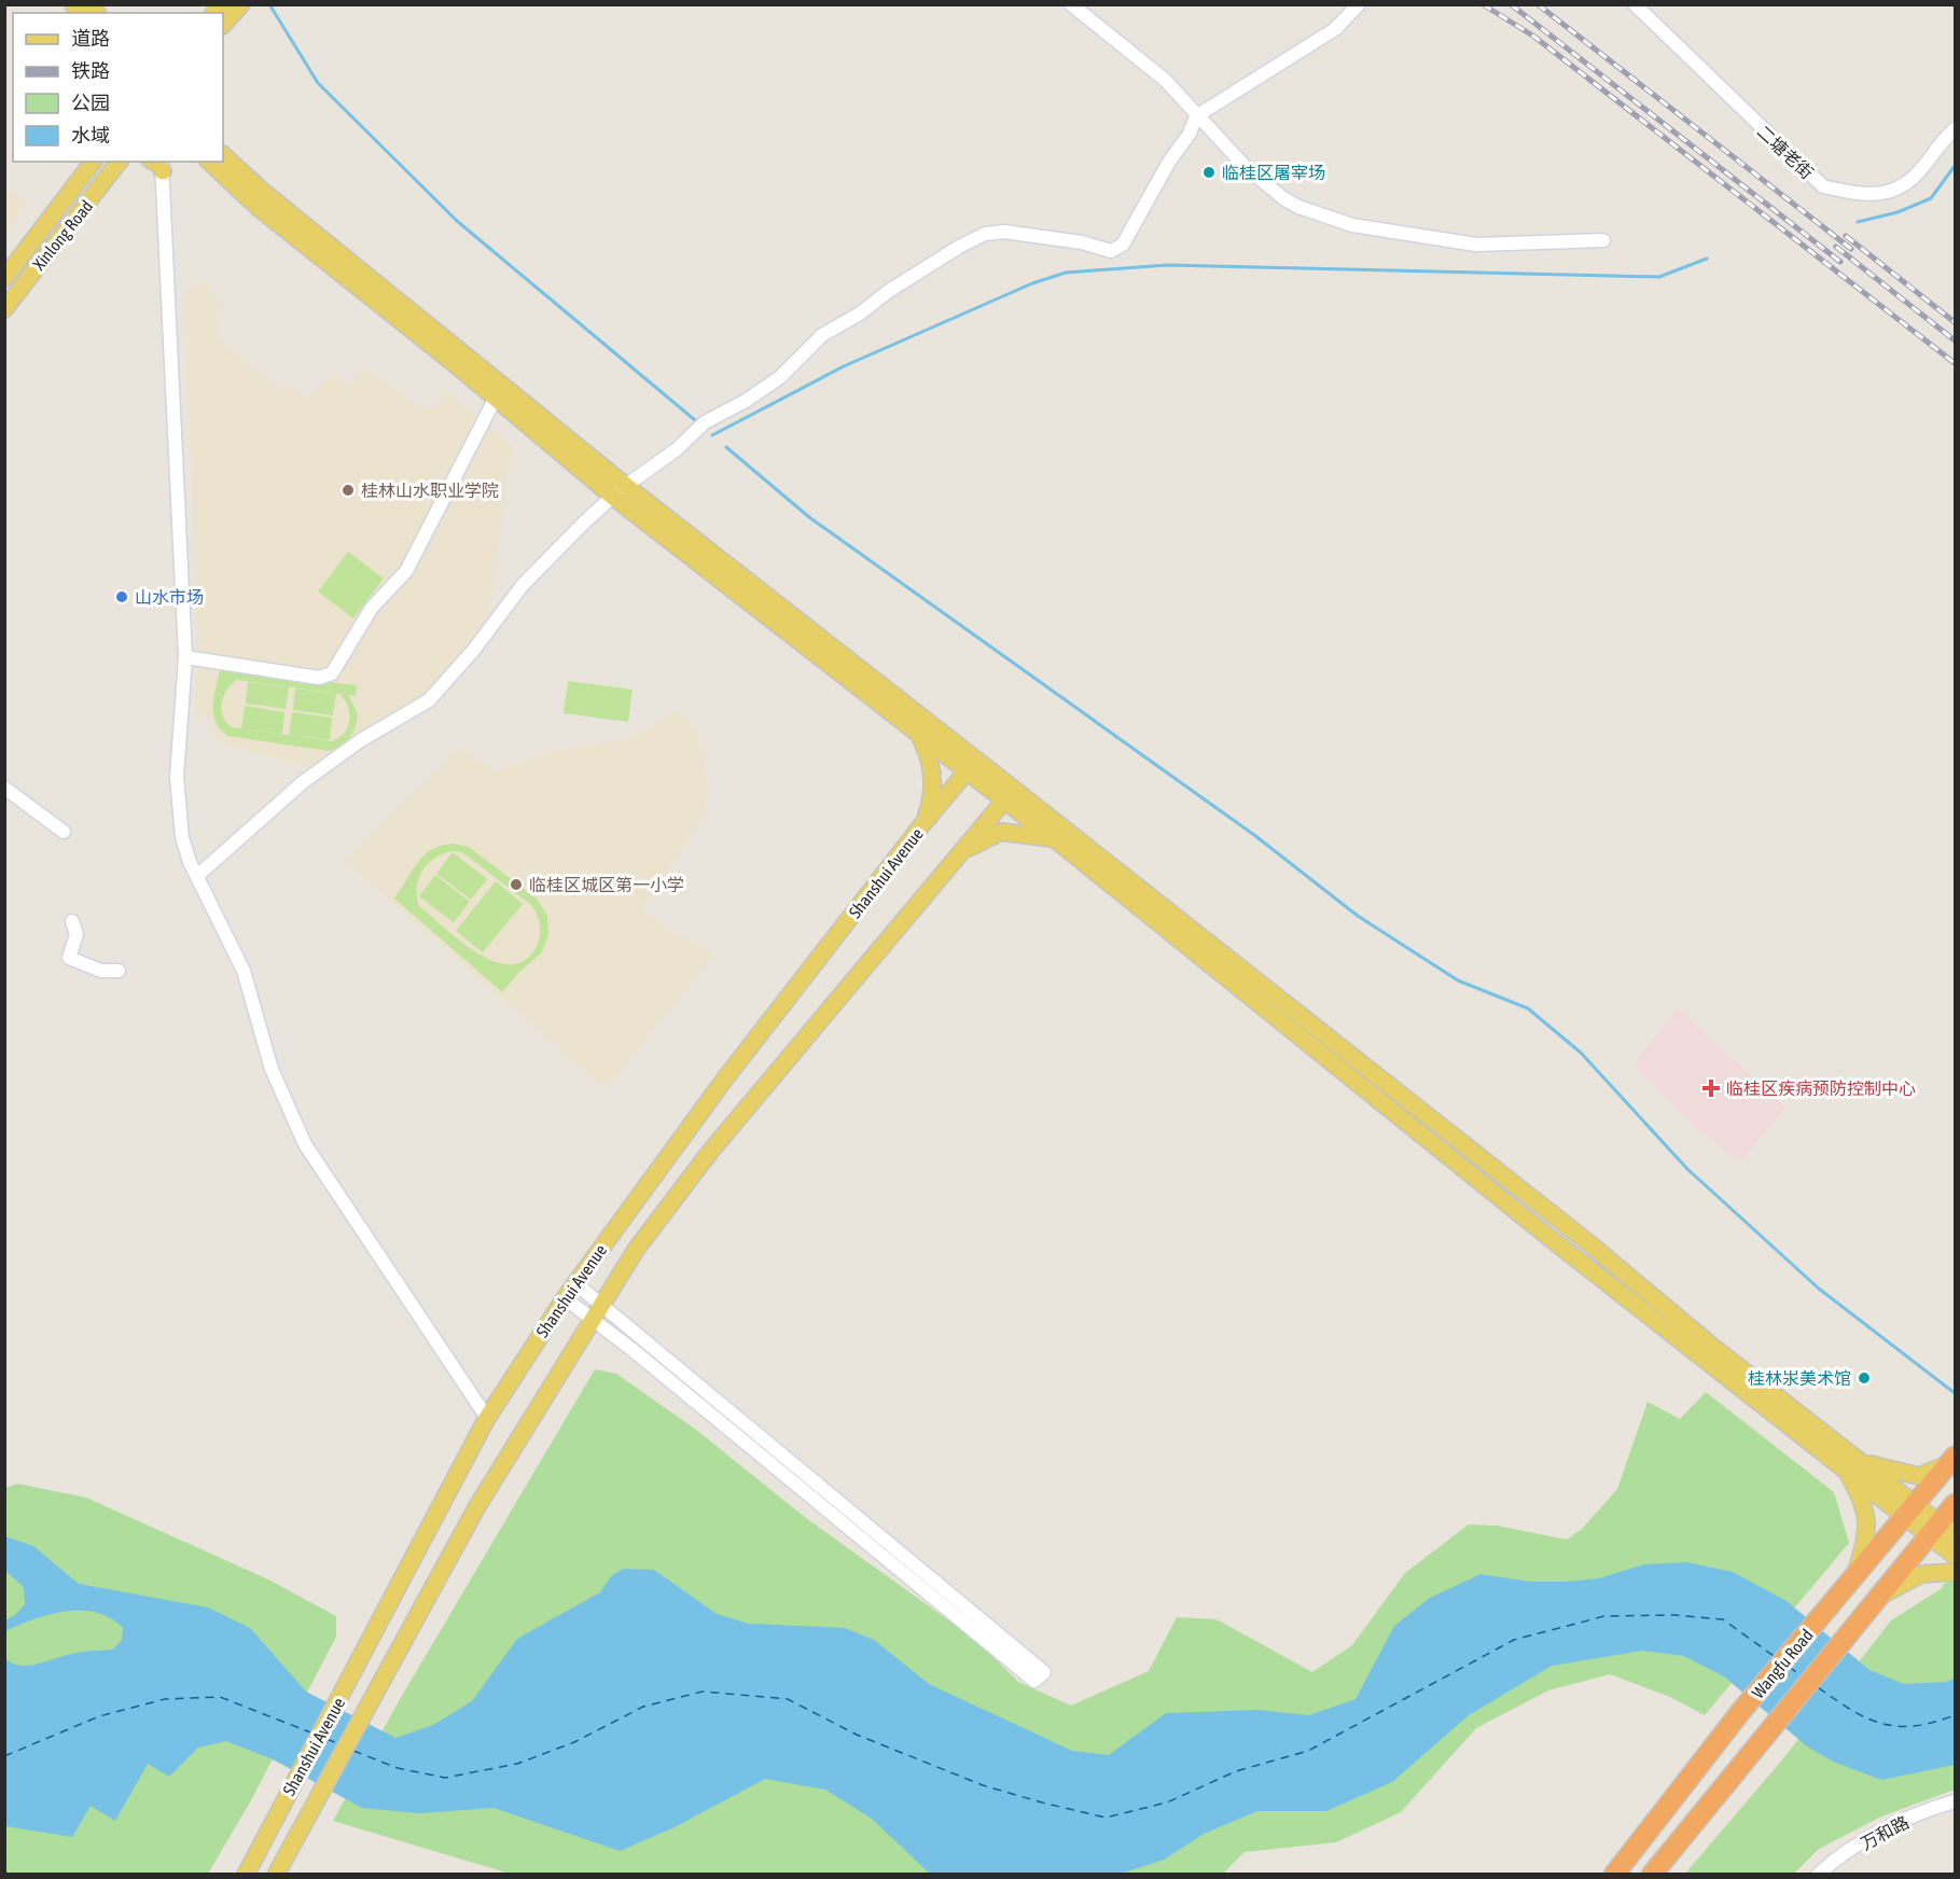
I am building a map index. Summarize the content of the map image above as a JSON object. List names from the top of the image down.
{
  "streets": {
    "highway": ["Wangfu Road"],
    "main road": ["Xinlong Road", "Shanshui Avenue"],
    "street": ["二塘老街", "万和路"]
  },
  "places": {
    "other": [
      "临桂区屠宰场",
      "桂林山水职业学院",
      "山水市场",
      "临桂区城区第一小学",
      "桂林汖美术馆"
    ],
    "health": ["临桂区疾病预防控制中心"]
  },
  "legend": [
    "道路",
    "铁路",
    "公园",
    "水域"
  ]
}
